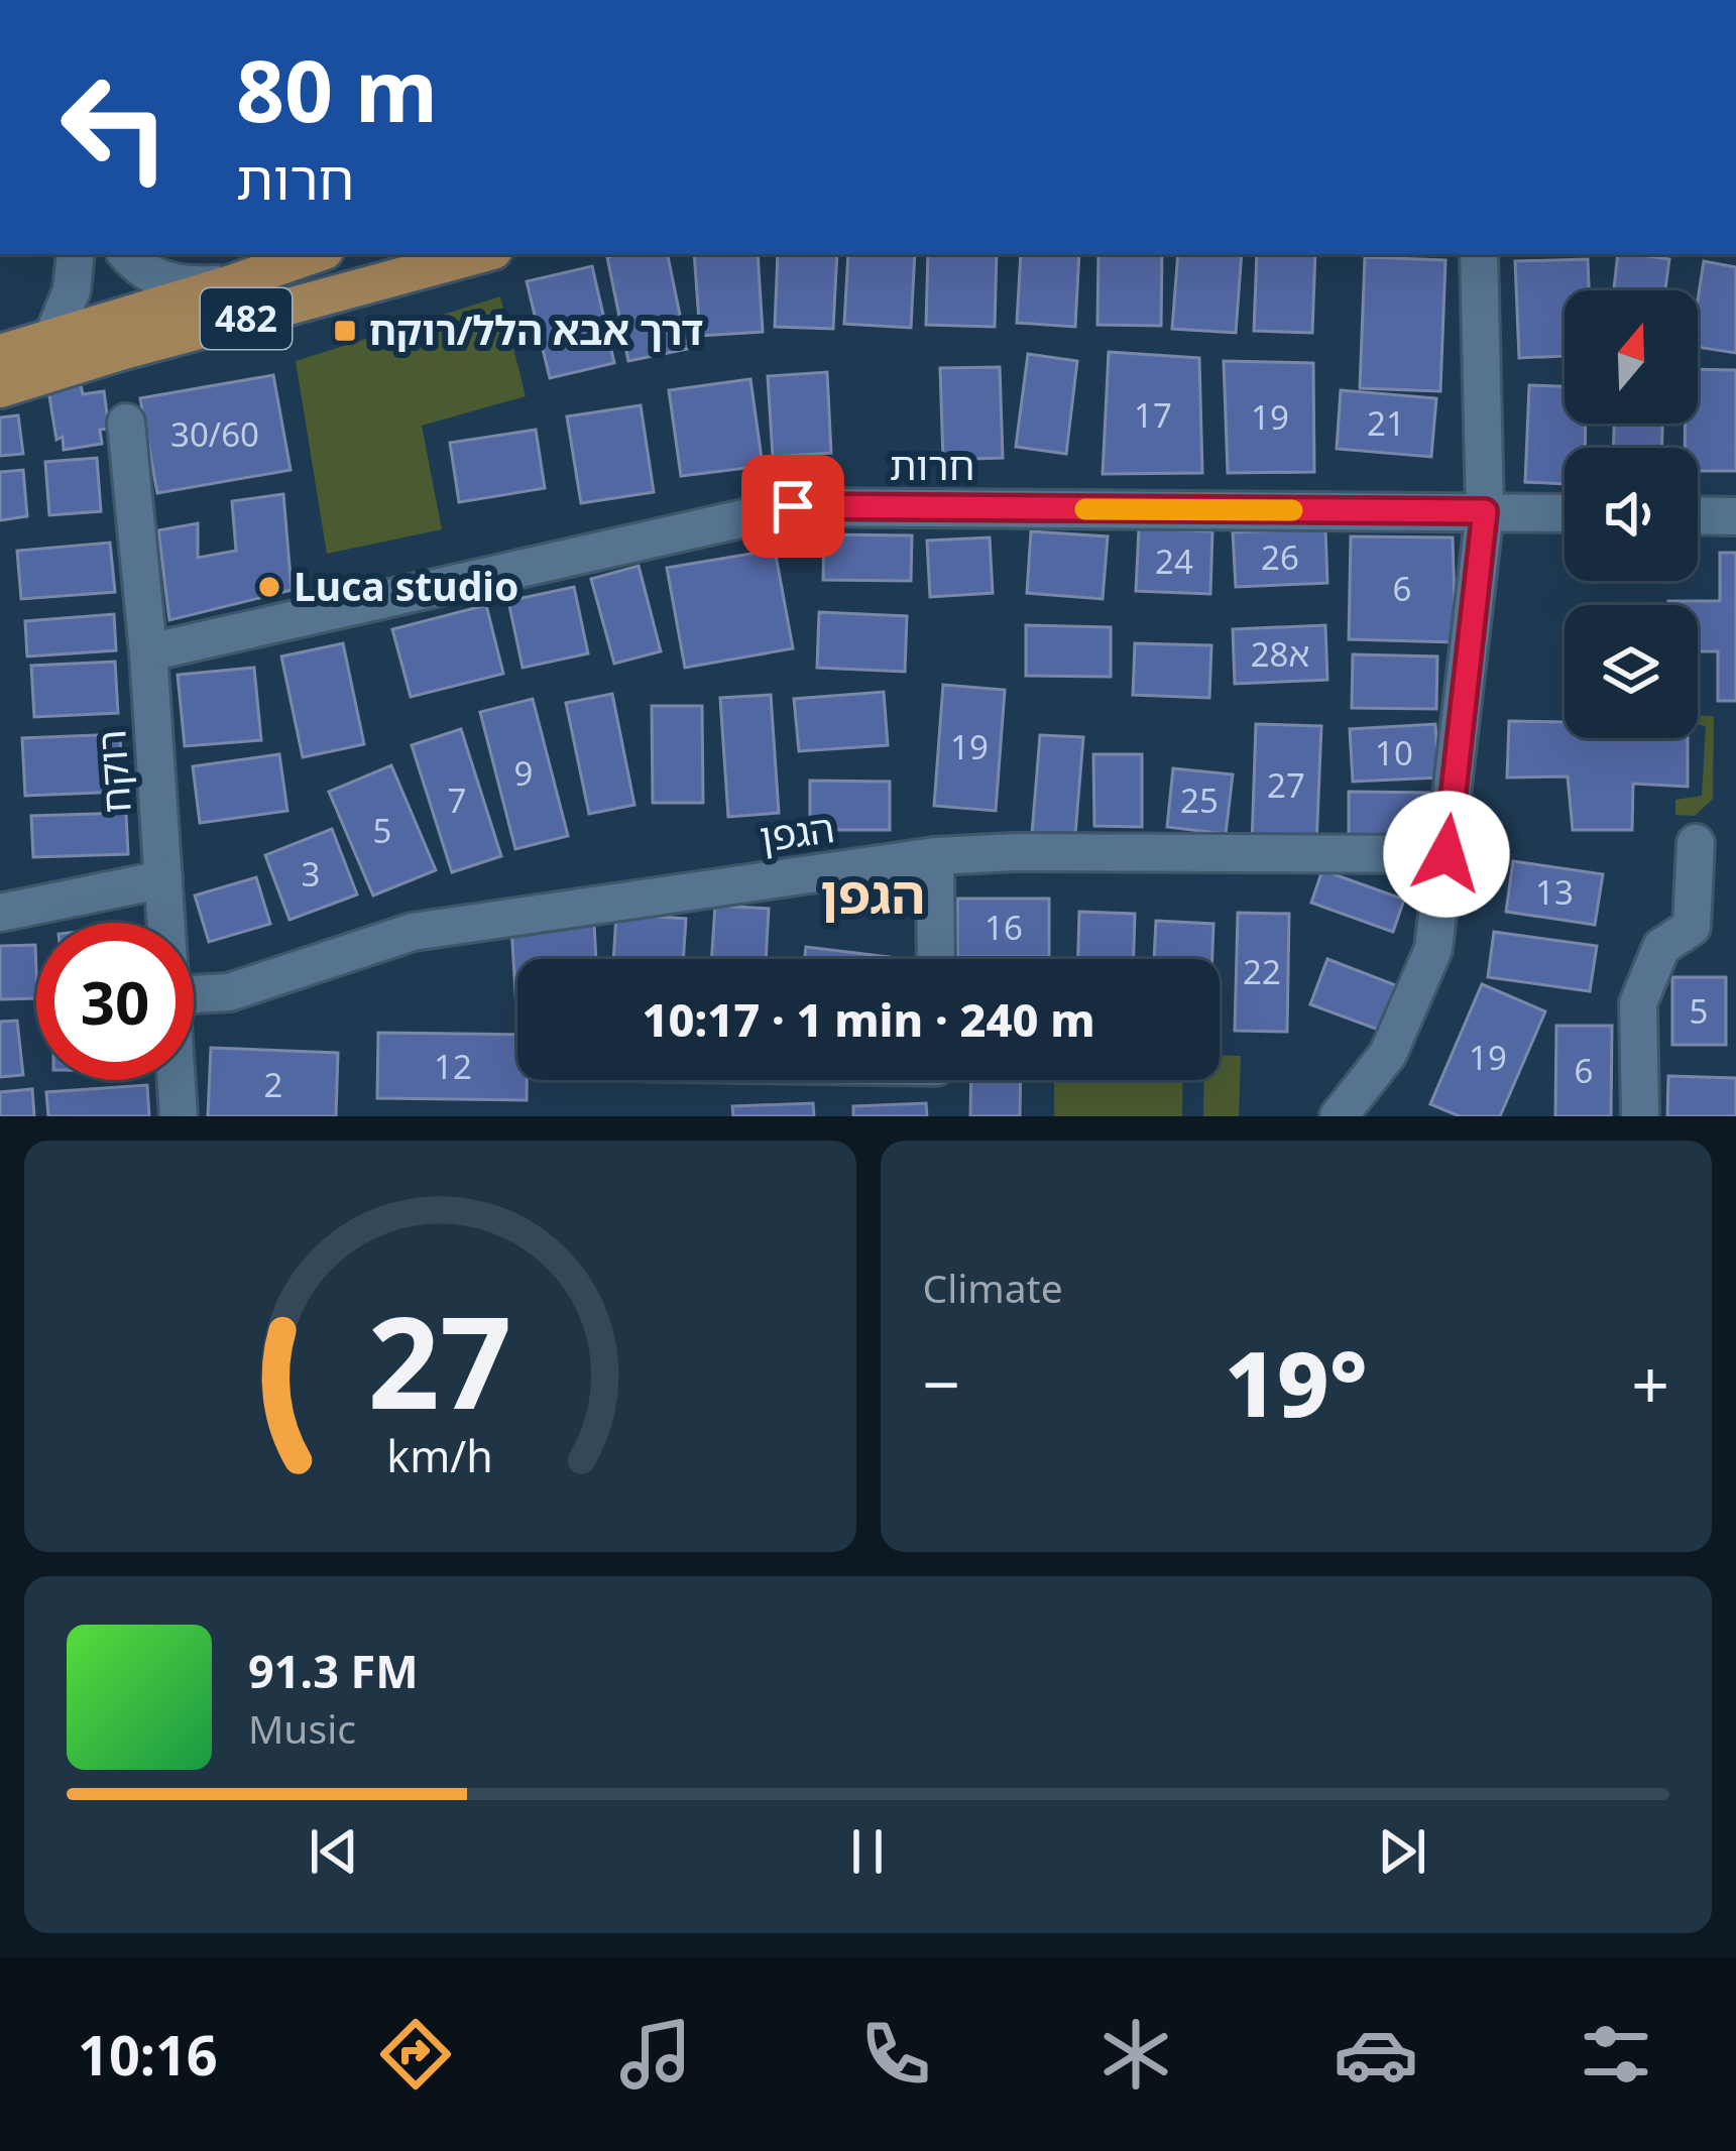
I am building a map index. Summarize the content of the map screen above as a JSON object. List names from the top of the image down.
{
  "streets": {
    "main road": ["482"],
    "street": ["חרות", "רוקח", "הגפן"]
  },
  "crossings": [
    ["חרות", "רוקח"]
  ],
  "districts": ["הגפן"],
  "places": {
    "transit": ["דרך אבא הלל/רוקח"],
    "other": ["Luca studio"]
  },
  "house_numbers": [
    "17",
    "19",
    "21",
    "30/60",
    "26",
    "24",
    "6",
    "28א",
    "19",
    "10",
    "9",
    "27",
    "7",
    "25",
    "5",
    "3",
    "13",
    "16",
    "22",
    "5",
    "19",
    "12",
    "6",
    "2"
  ],
  "north": "top",
  "page": {
    "turn": ["80 m", "חרות"],
    "limit": "30",
    "trip": "10:17 · 1 min · 240 m",
    "tile": "Climate",
    "heat": ["−", "19°", "+"],
    "song": ["91.3 FM", "Music"],
    "tabs": "10:16",
    "gauge": ["27", "km/h"]
  }
}
